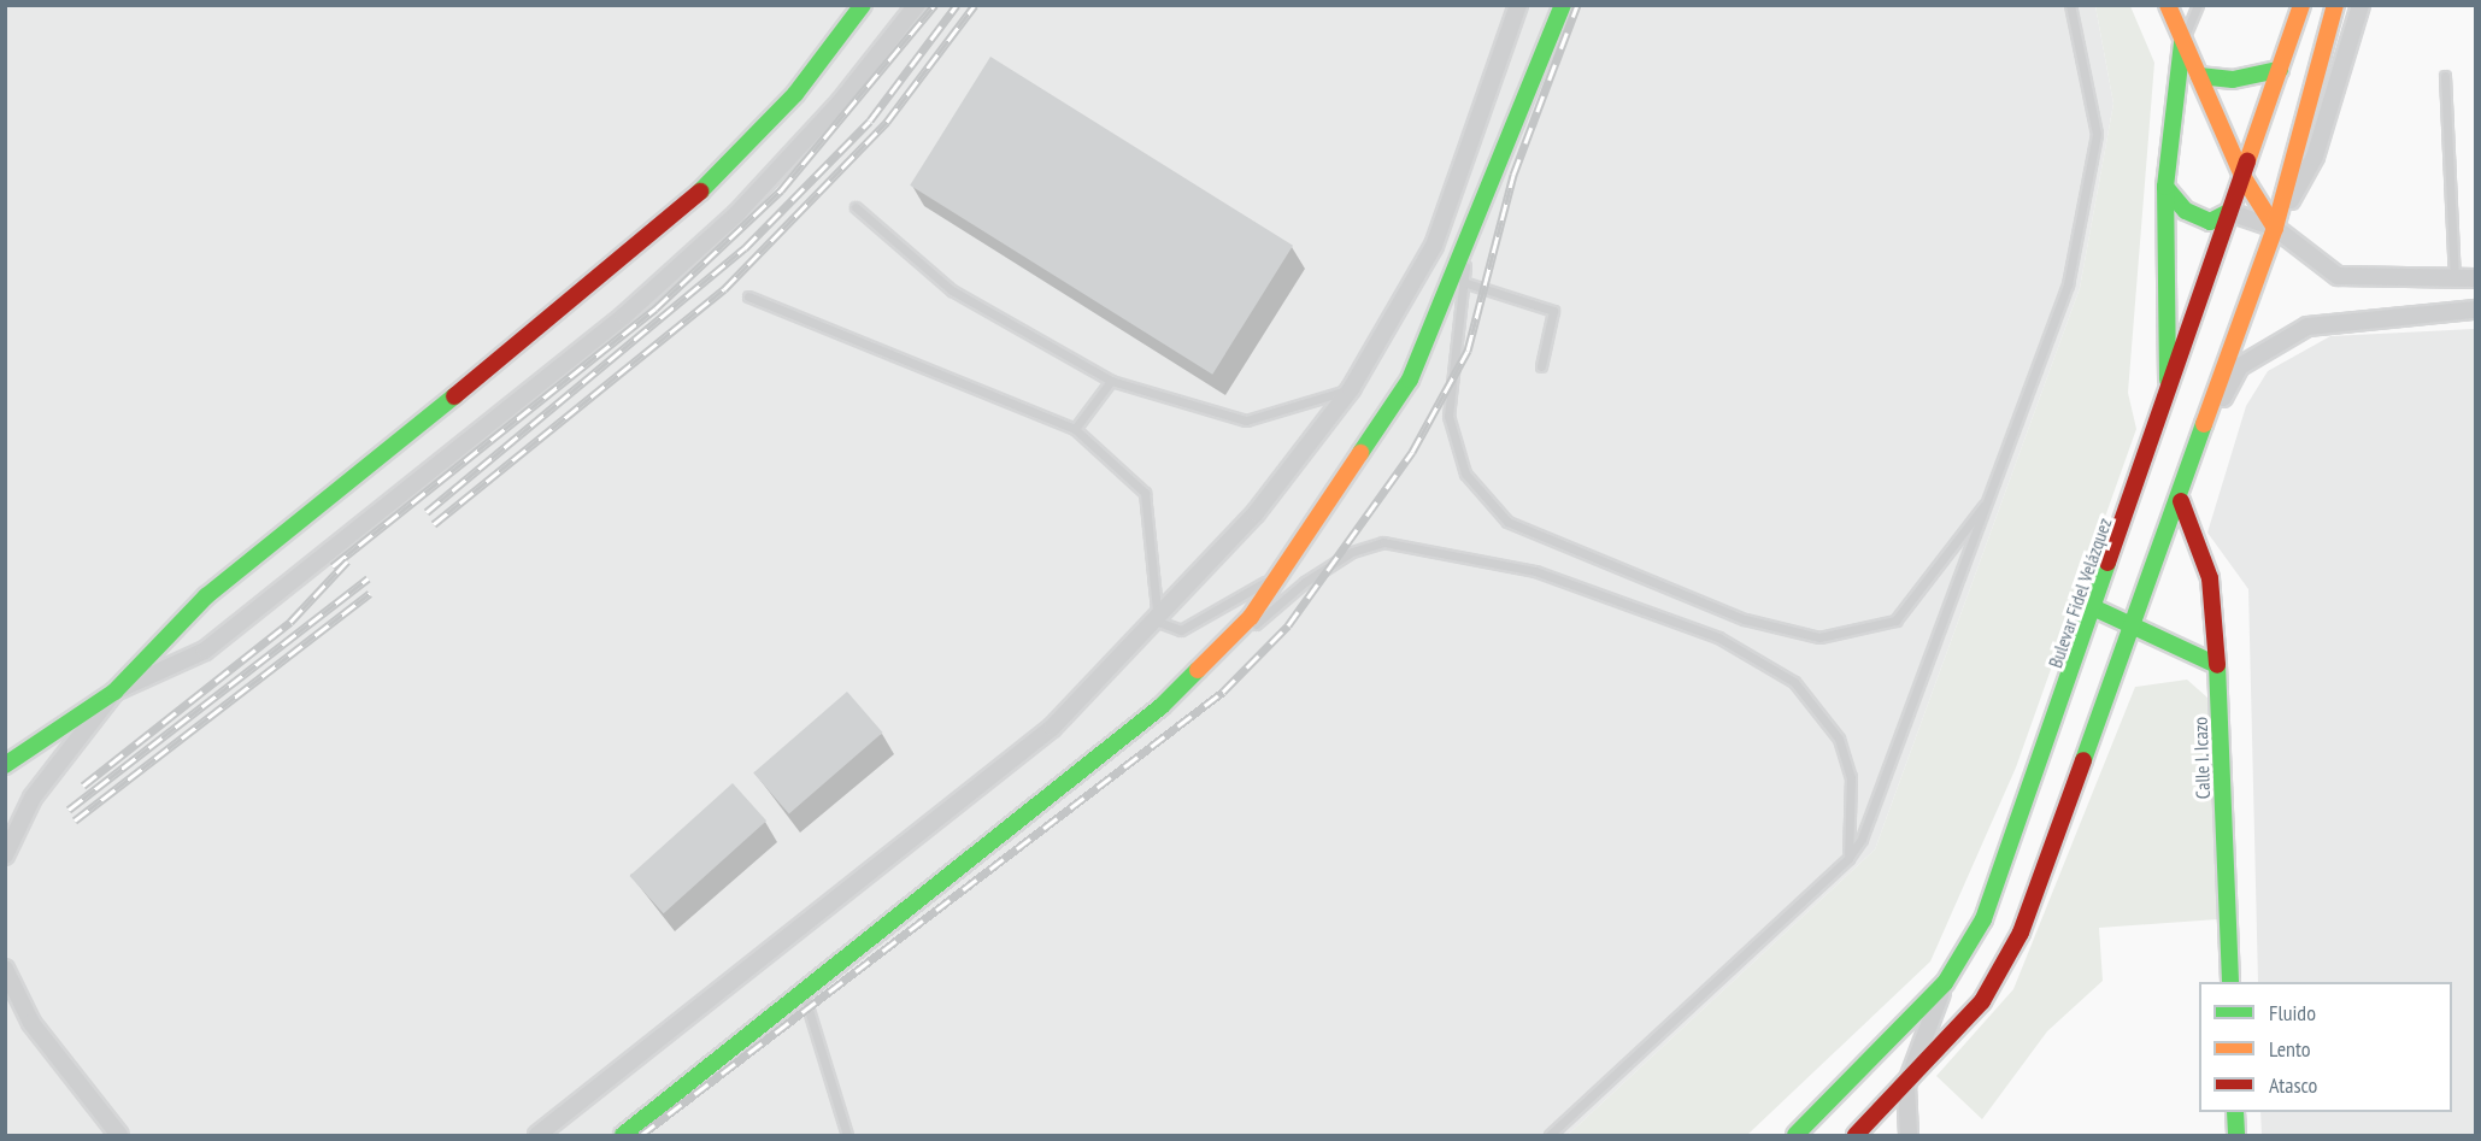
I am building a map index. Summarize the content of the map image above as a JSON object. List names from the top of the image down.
{
  "streets": {
    "street": ["Bulevar Fidel Velázquez", "Calle I. Icazo"]
  },
  "legend": ["Fluido", "Lento", "Atasco"]
}
